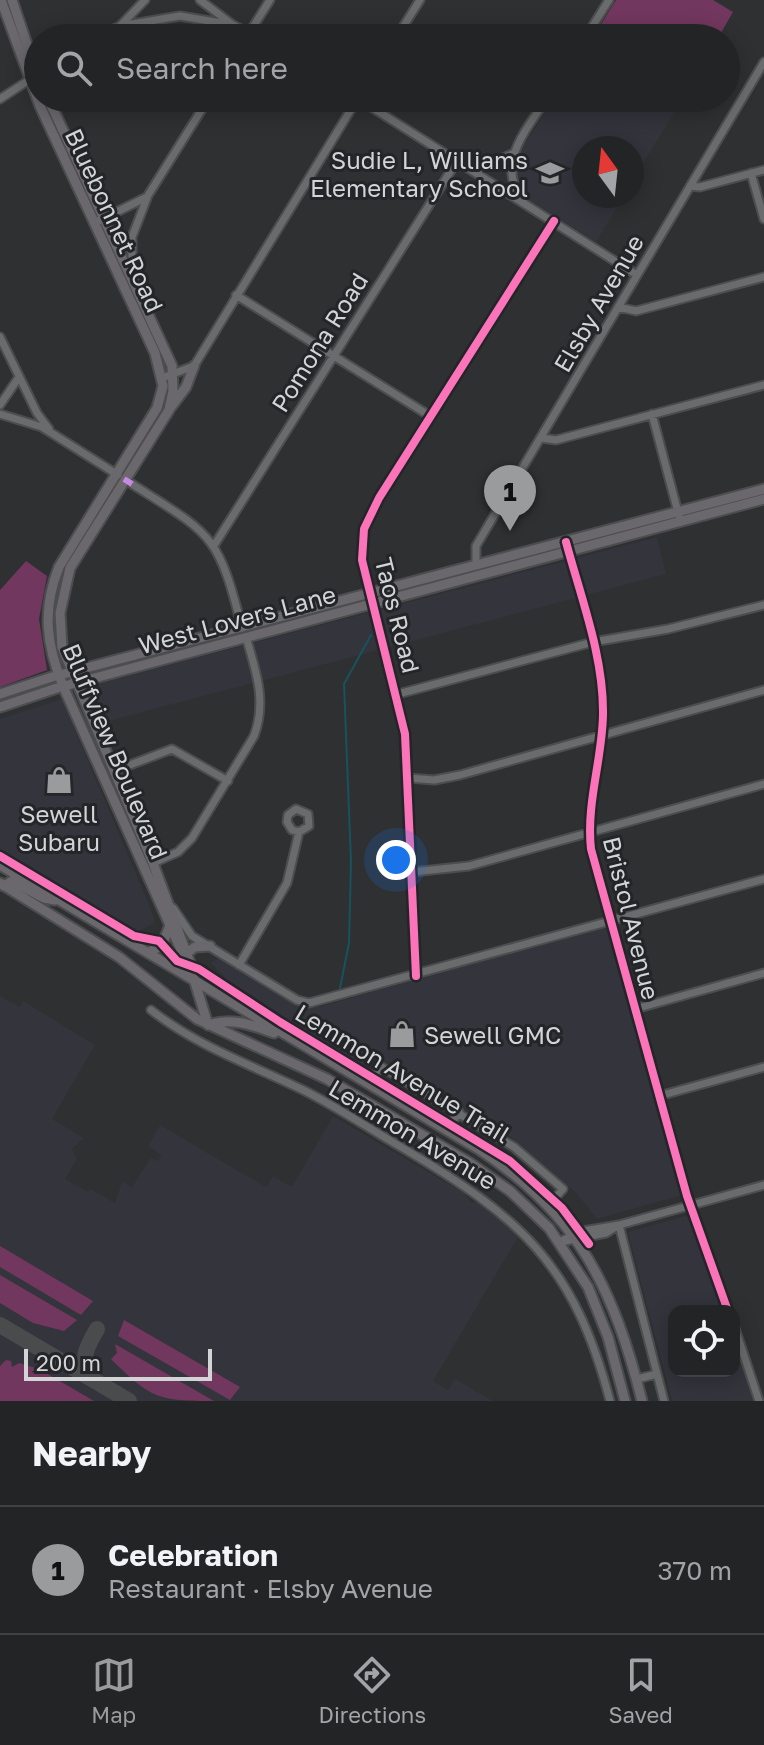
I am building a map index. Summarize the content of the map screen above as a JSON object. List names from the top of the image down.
{
  "streets": {
    "main road": [
      "Bluebonnet Road",
      "West Lovers Lane",
      "Bluffview Boulevard",
      "Lemmon Avenue"
    ],
    "street": [
      "Elsby Avenue",
      "Pomona Road",
      "Taos Road",
      "Bristol Avenue"
    ],
    "cycle path": ["Lemmon Avenue Trail"]
  },
  "crossings": [
    ["Bluebonnet Road", "Bluffview Boulevard"],
    ["Elsby Avenue", "West Lovers Lane"],
    ["Taos Road", "West Lovers Lane"],
    ["West Lovers Lane", "Bluffview Boulevard"],
    ["West Lovers Lane", "Bristol Avenue"],
    ["Bluffview Boulevard", "Lemmon Avenue"]
  ],
  "places": {
    "school or university": ["Sudie L, Williams Elementary School"],
    "shop": ["Sewell Subaru", "Sewell GMC"]
  },
  "scale_bar": "200 m",
  "north": "top",
  "page": {
    "search": "Search here",
    "pins": "1",
    "scale": "200 m",
    "heading": "Nearby",
    "list": [
      {
        "mark": "1",
        "name": "Celebration",
        "note": "Restaurant · Elsby Avenue",
        "value": "370 m"
      }
    ],
    "nav": ["Map", "Directions", "Saved"]
  }
}
